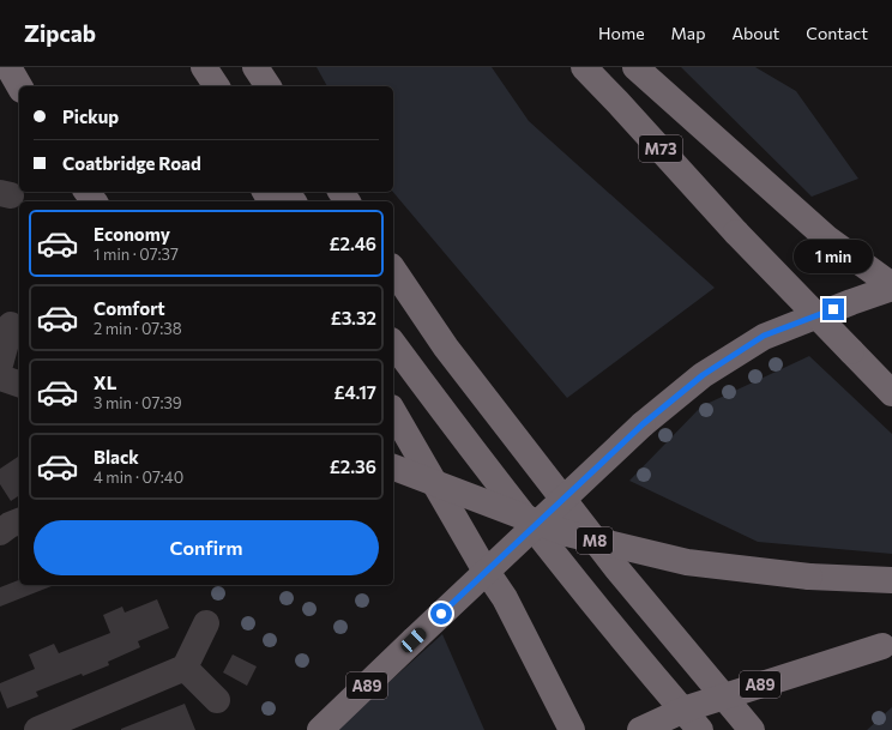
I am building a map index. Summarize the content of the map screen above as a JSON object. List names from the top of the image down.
{
  "streets": {
    "highway": ["M73", "M8", "A89"]
  },
  "page": {
    "header": "Zipcab",
    "nav": [
      "Home",
      "Map",
      "About",
      "Contact"
    ],
    "banner": ["Pickup", "Coatbridge Road"],
    "list": [
      {
        "name": "Economy",
        "note": "1 min · 07:37",
        "value": "£2.46"
      },
      {
        "name": "Comfort",
        "note": "2 min · 07:38",
        "value": "£3.32"
      },
      {
        "name": "XL",
        "note": "3 min · 07:39",
        "value": "£4.17"
      },
      {
        "name": "Black",
        "note": "4 min · 07:40",
        "value": "£2.36"
      }
    ],
    "bubble": "1 min",
    "buttons": "Confirm"
  }
}
